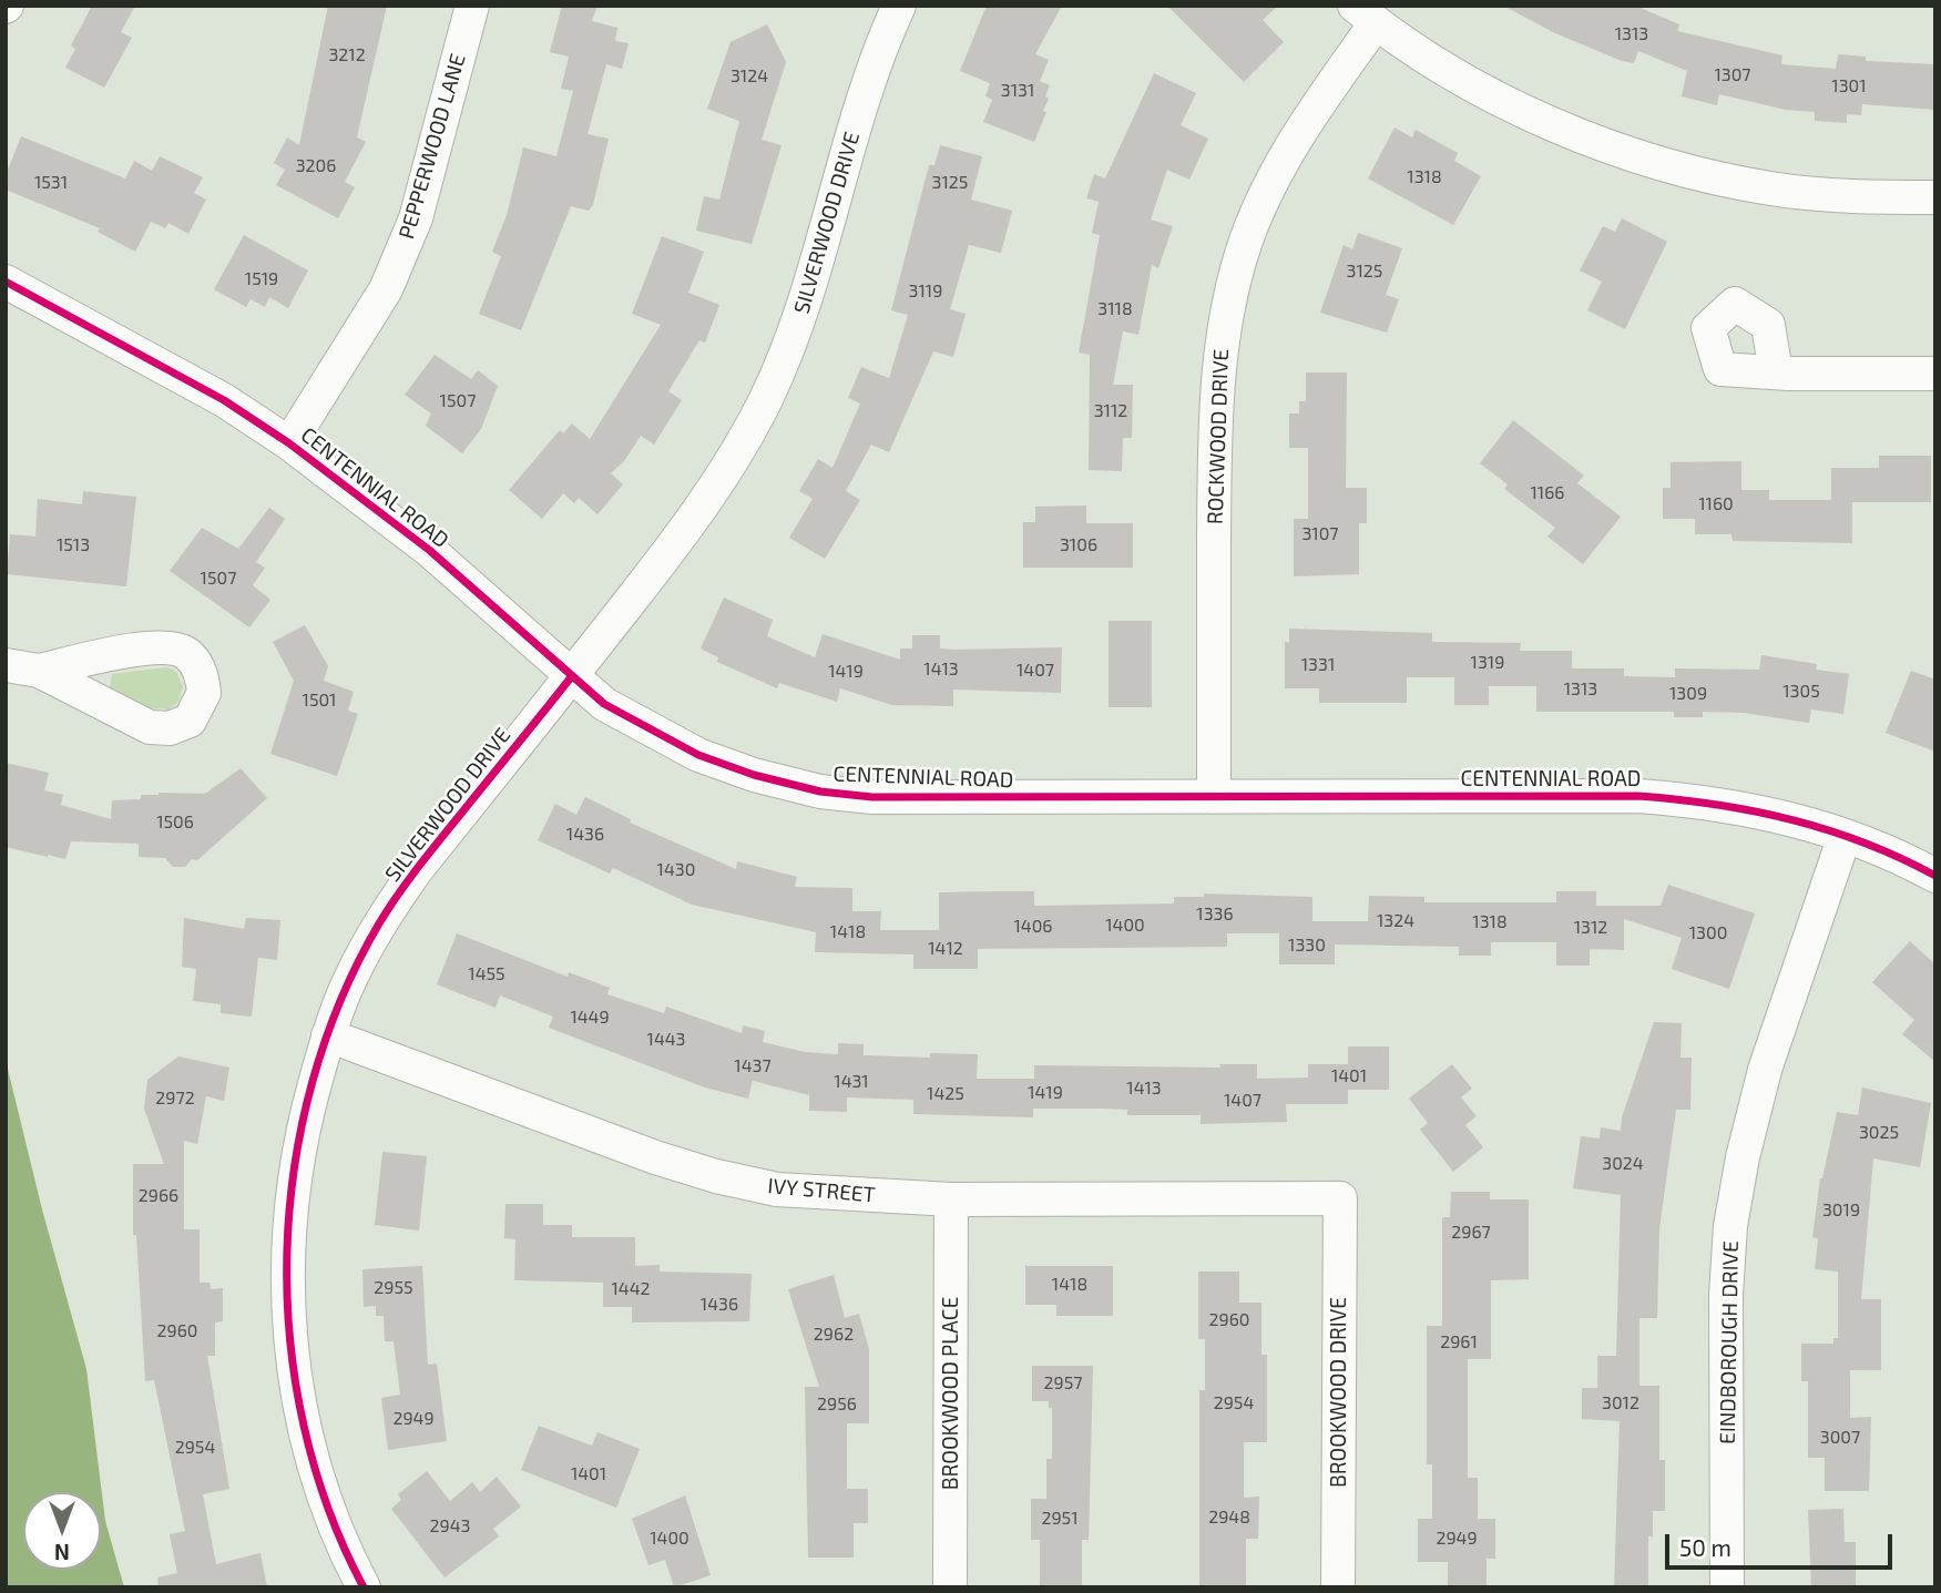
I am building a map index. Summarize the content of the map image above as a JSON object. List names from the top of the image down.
{
  "streets": {
    "street": [
      "PEPPERWOOD LANE",
      "SILVERWOOD DRIVE",
      "ROCKWOOD DRIVE",
      "CENTENNIAL ROAD",
      "IVY STREET",
      "EINDBOROUGH DRIVE",
      "BROOKWOOD DRIVE",
      "BROOKWOOD PLACE"
    ]
  },
  "crossings": [
    ["PEPPERWOOD LANE", "CENTENNIAL ROAD"],
    ["SILVERWOOD DRIVE", "CENTENNIAL ROAD"],
    ["SILVERWOOD DRIVE", "IVY STREET"],
    ["ROCKWOOD DRIVE", "CENTENNIAL ROAD"],
    ["CENTENNIAL ROAD", "EINDBOROUGH DRIVE"],
    ["IVY STREET", "BROOKWOOD DRIVE"],
    ["IVY STREET", "BROOKWOOD PLACE"]
  ],
  "house_numbers": [
    "1313",
    "3212",
    "1307",
    "3124",
    "1301",
    "3131",
    "3206",
    "1318",
    "1531",
    "3125",
    "3125",
    "1519",
    "3119",
    "3118",
    "1507",
    "3112",
    "1166",
    "1160",
    "3107",
    "1513",
    "3106",
    "1507",
    "1319",
    "1331",
    "1413",
    "1407",
    "1419",
    "1313",
    "1305",
    "1309",
    "1501",
    "1506",
    "1436",
    "1430",
    "1336",
    "1324",
    "1318",
    "1400",
    "1406",
    "1312",
    "1418",
    "1300",
    "1330",
    "1412",
    "1455",
    "1449",
    "1443",
    "1437",
    "1401",
    "1431",
    "1413",
    "1419",
    "1425",
    "2972",
    "1407",
    "3025",
    "3024",
    "2966",
    "3019",
    "2967",
    "1418",
    "2955",
    "1442",
    "1436",
    "2960",
    "2960",
    "2962",
    "2961",
    "2957",
    "2954",
    "3012",
    "2956",
    "2949",
    "3007",
    "2954",
    "1401",
    "2948",
    "2951",
    "2943",
    "1400",
    "2949"
  ],
  "scale_bar": "50 m",
  "north": "bottom"
}
